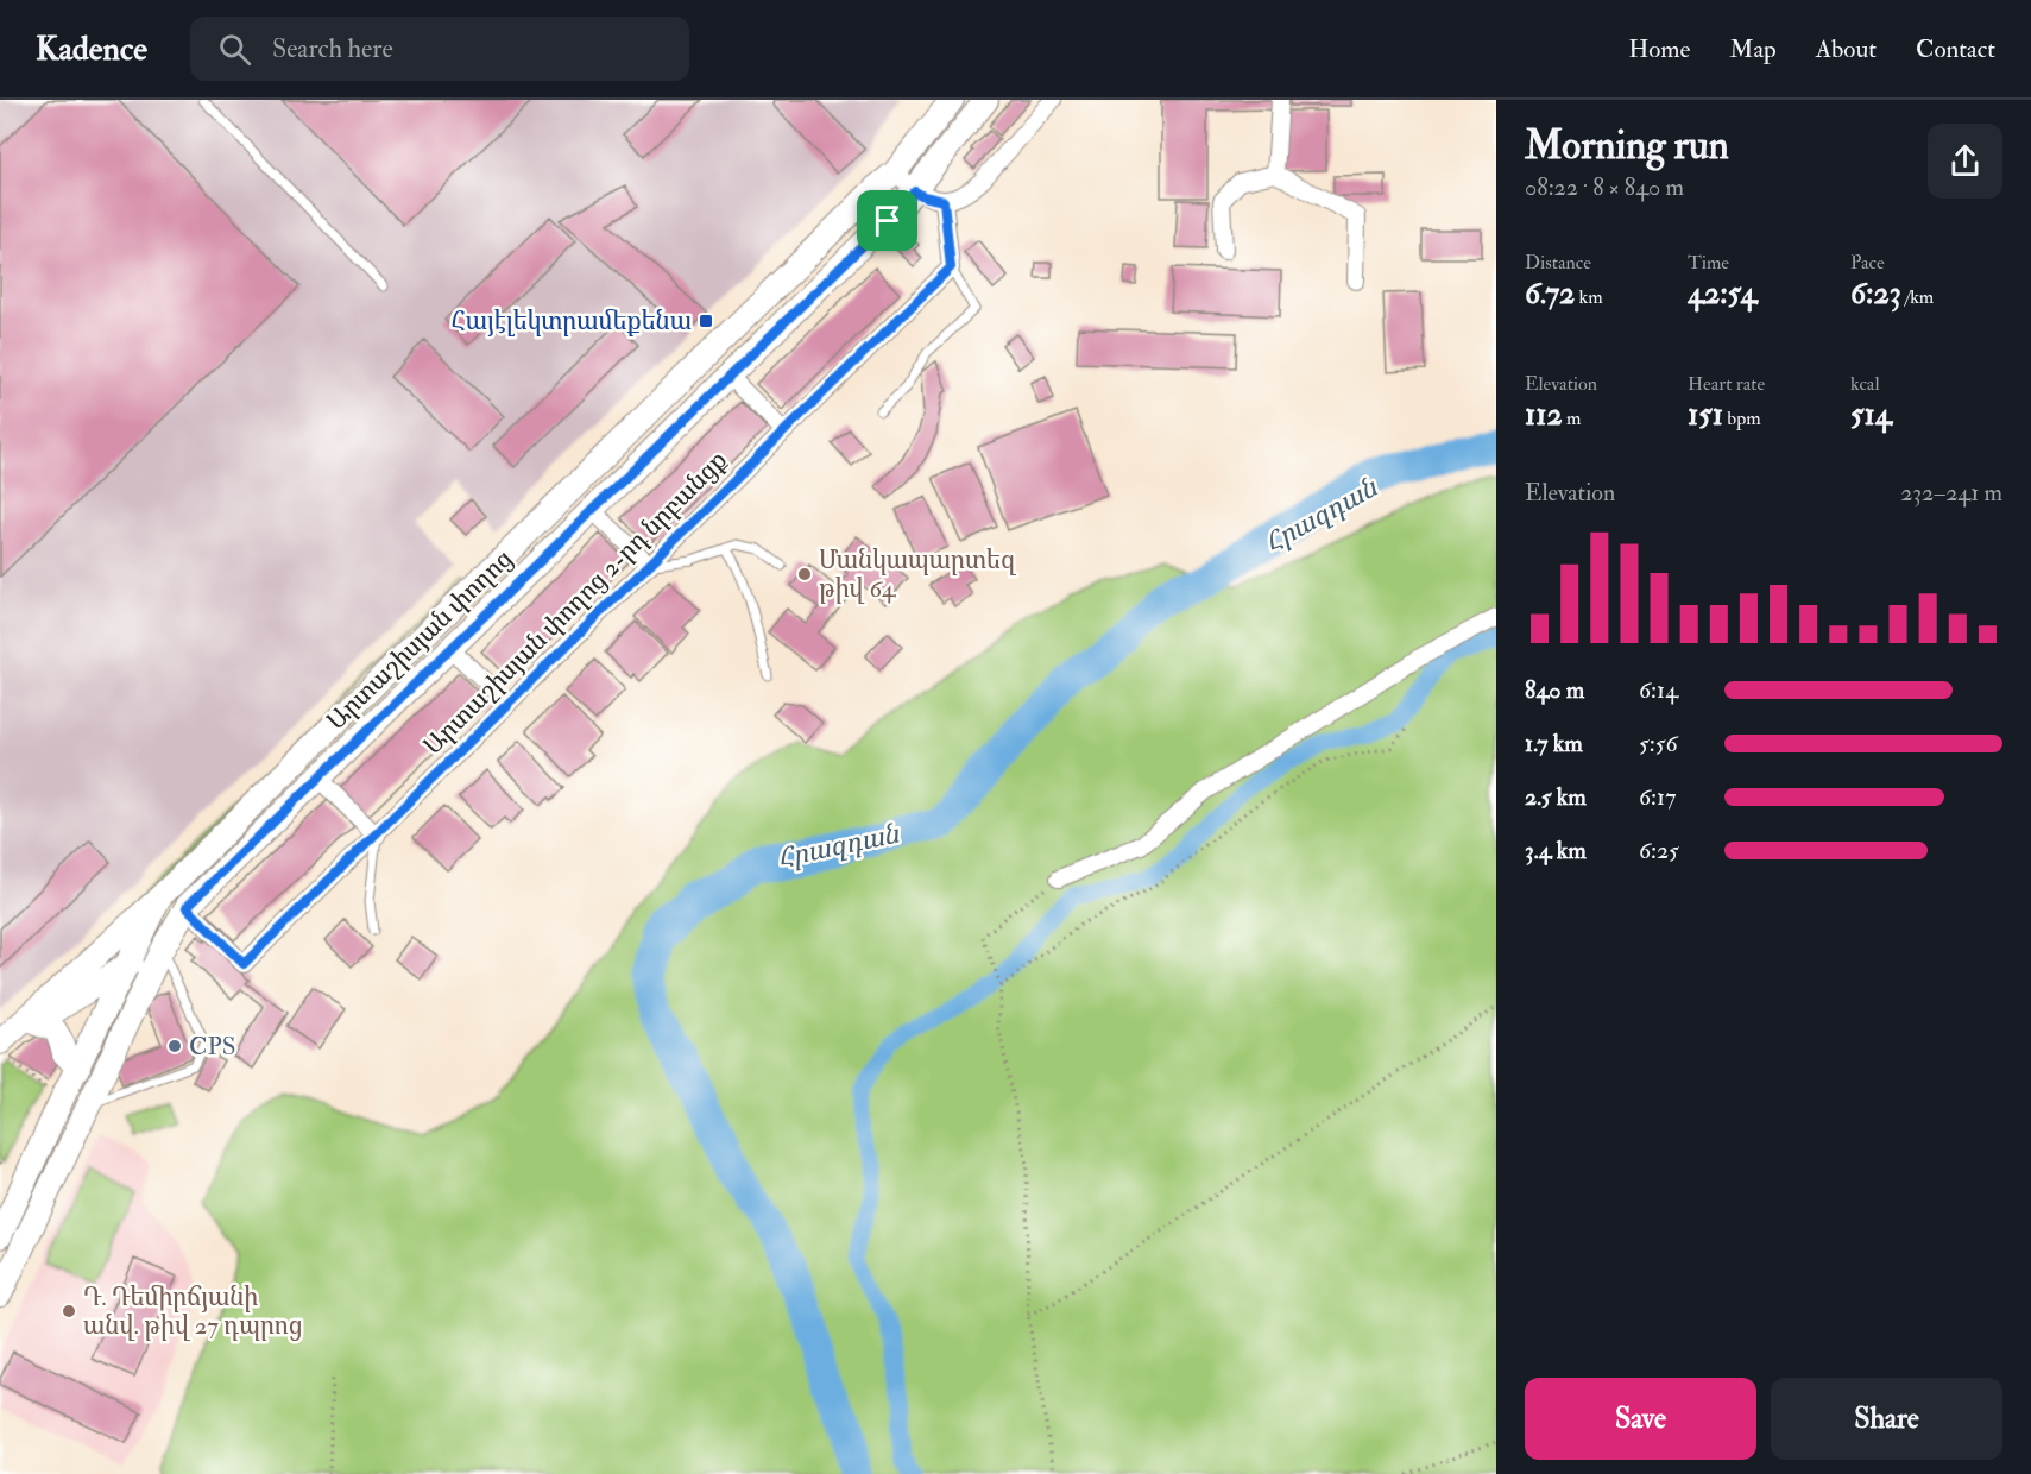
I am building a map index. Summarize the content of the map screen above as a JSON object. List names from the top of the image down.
{
  "streets": {
    "main road": ["Արտաշիսյան փողոց"],
    "street": ["Արտաշիսյան փողոց 2-րդ նրբանցք"]
  },
  "crossings": [
    ["Արտաշիսյան փողոց 2-րդ նրբանցք", "Արտաշիսյան փողոց"]
  ],
  "water": ["Հրազդան"],
  "places": {
    "transit": ["Հայէլեկտրամեքենա"],
    "other": ["Մանկապարտեզ թիվ 64", "CPS", "Դ. Դեմիրճյանի անվ. թիվ 27 դպրոց"]
  },
  "page": {
    "header": "Kadence",
    "search": "Search here",
    "nav": [
      "Home",
      "Map",
      "About",
      "Contact"
    ],
    "heading": ["Morning run", "08:22 · 8 × 840 m"],
    "stats": [
      ["Distance", "6.72 km"],
      ["Time", "42:54"],
      ["Pace", "6:23 /km"],
      ["Elevation", "112 m"],
      ["Heart rate", "151 bpm"],
      ["kcal", "514"]
    ],
    "chart": ["Elevation", "232–241 m"],
    "list": [
      {
        "name": "840 m",
        "note": "6:14"
      },
      {
        "name": "1.7 km",
        "note": "5:56"
      },
      {
        "name": "2.5 km",
        "note": "6:17"
      },
      {
        "name": "3.4 km",
        "note": "6:25"
      }
    ],
    "buttons": ["Save", "Share"]
  }
}
